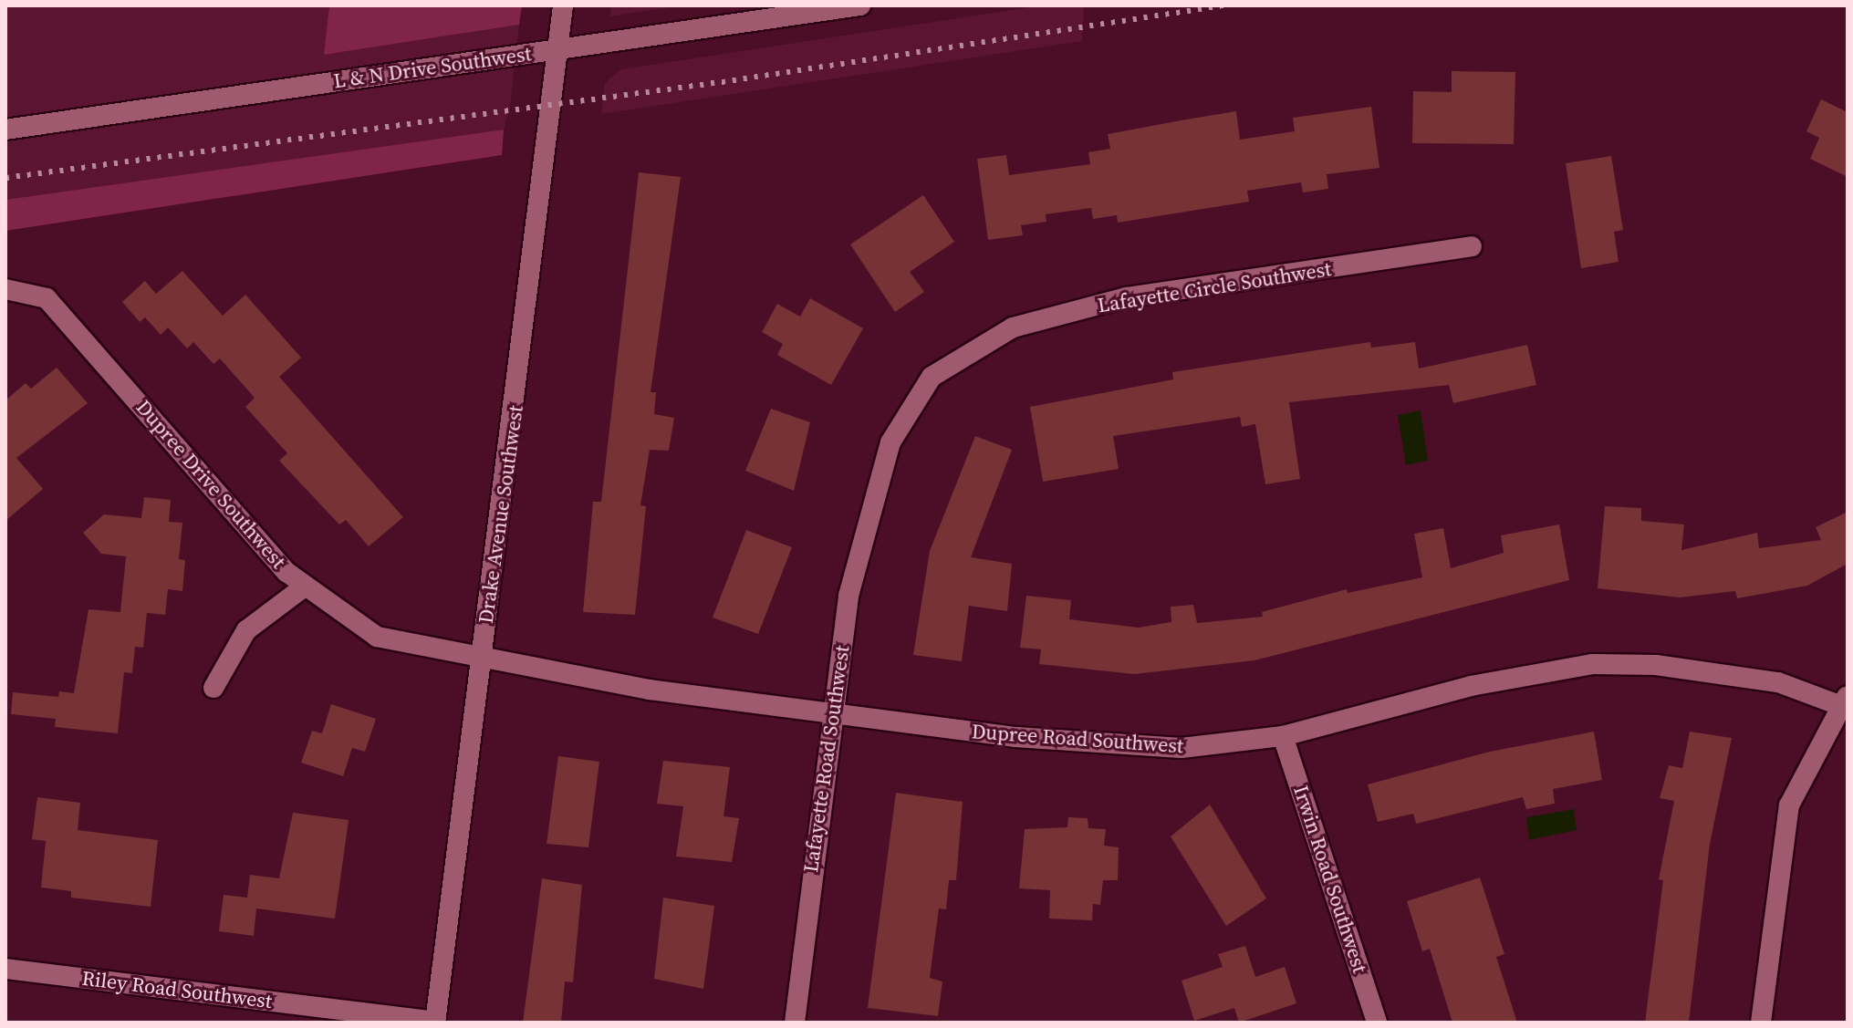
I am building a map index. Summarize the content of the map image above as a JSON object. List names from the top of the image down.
{
  "streets": {
    "street": [
      "L & N Drive Southwest",
      "Lafayette Circle Southwest",
      "Dupree Drive Southwest",
      "Drake Avenue Southwest",
      "Dupree Road Southwest",
      "Lafayette Road Southwest",
      "Irwin Road Southwest",
      "Riley Road Southwest"
    ]
  },
  "crossings": [
    ["L & N Drive Southwest", "Drake Avenue Southwest"],
    ["Lafayette Circle Southwest", "Lafayette Road Southwest"],
    ["Dupree Drive Southwest", "Drake Avenue Southwest"],
    ["Dupree Drive Southwest", "Dupree Road Southwest"],
    ["Drake Avenue Southwest", "Dupree Road Southwest"],
    ["Drake Avenue Southwest", "Riley Road Southwest"],
    ["Dupree Road Southwest", "Lafayette Road Southwest"],
    ["Dupree Road Southwest", "Irwin Road Southwest"]
  ]
}
